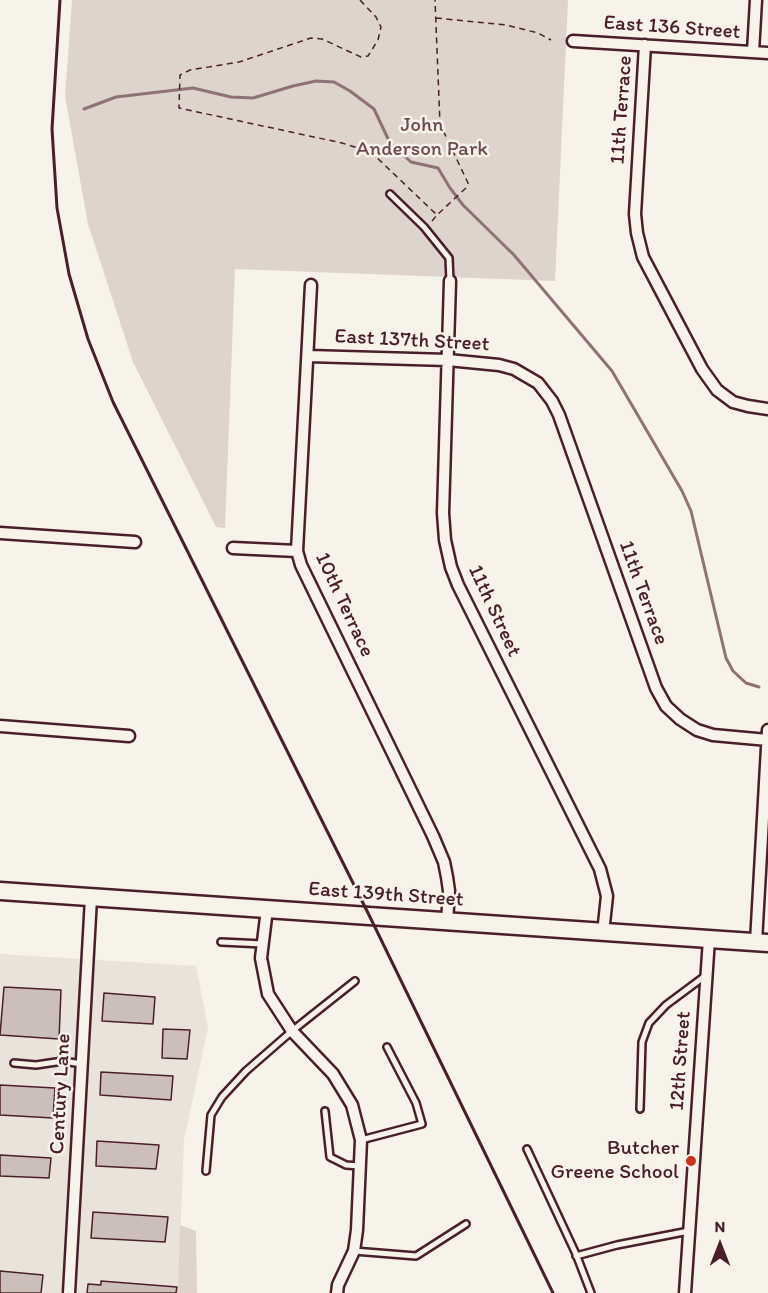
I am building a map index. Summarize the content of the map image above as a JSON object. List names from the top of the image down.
{
  "streets": {
    "street": [
      "East 136 Street",
      "11th Terrace",
      "East 137th Street",
      "10th Terrace",
      "11th Street",
      "East 139th Street",
      "12th Street",
      "Century Lane"
    ]
  },
  "crossings": [
    ["East 136 Street", "11th Terrace"],
    ["11th Terrace", "East 137th Street"],
    ["East 137th Street", "10th Terrace"],
    ["East 137th Street", "11th Street"],
    ["10th Terrace", "East 139th Street"],
    ["11th Street", "East 139th Street"],
    ["East 139th Street", "12th Street"],
    ["East 139th Street", "Century Lane"]
  ],
  "parks": ["John Anderson Park"],
  "places": ["Butcher Greene School"],
  "north": "top"
}
